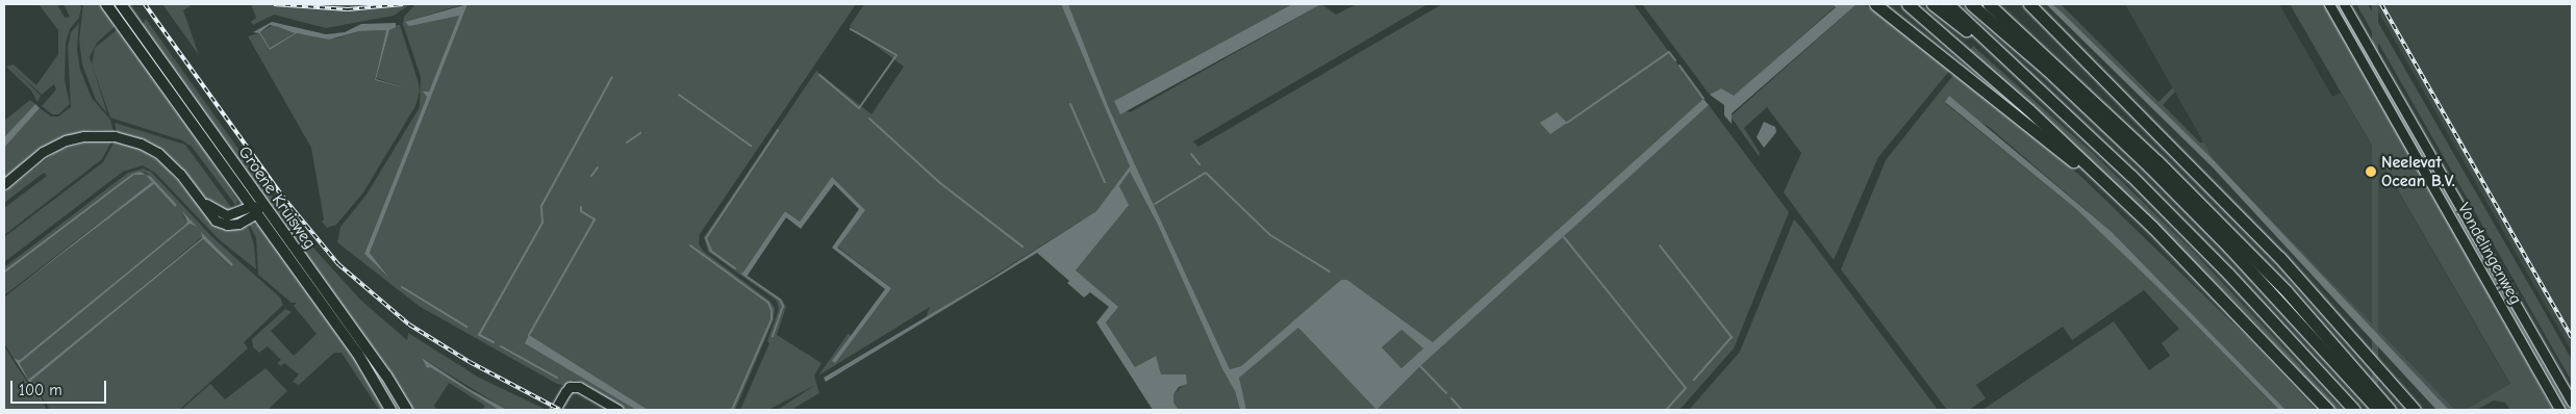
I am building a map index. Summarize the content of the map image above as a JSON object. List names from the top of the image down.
{
  "streets": {
    "main road": ["Groene Kruisweg", "Vondelingenweg"]
  },
  "places": ["Neelevat Ocean B.V."],
  "scale_bar": "100 m"
}
